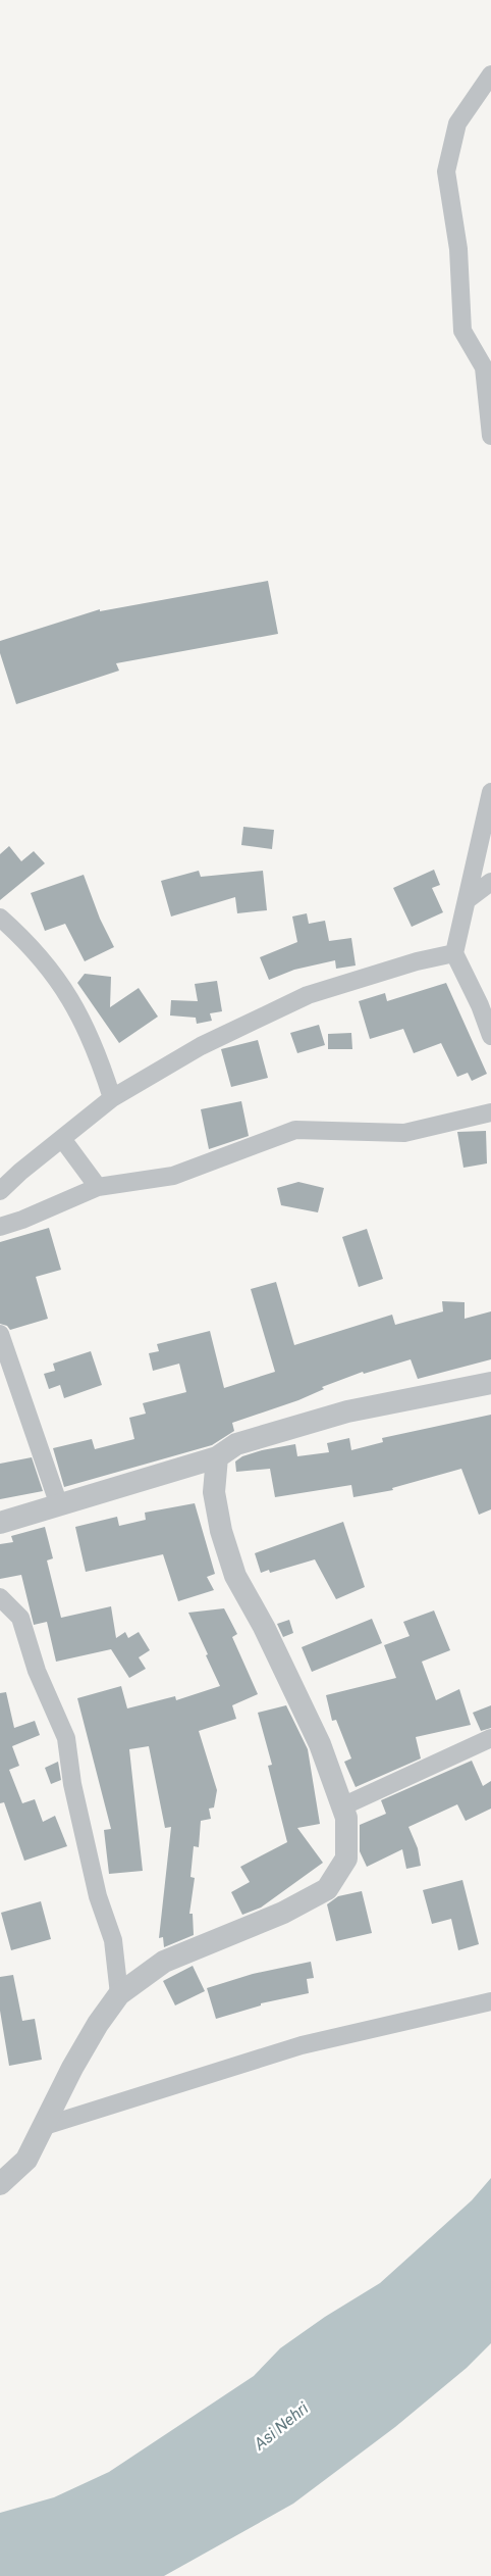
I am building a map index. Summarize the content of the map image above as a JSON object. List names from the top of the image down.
{
  "water": ["Asi Nehri"]
}
